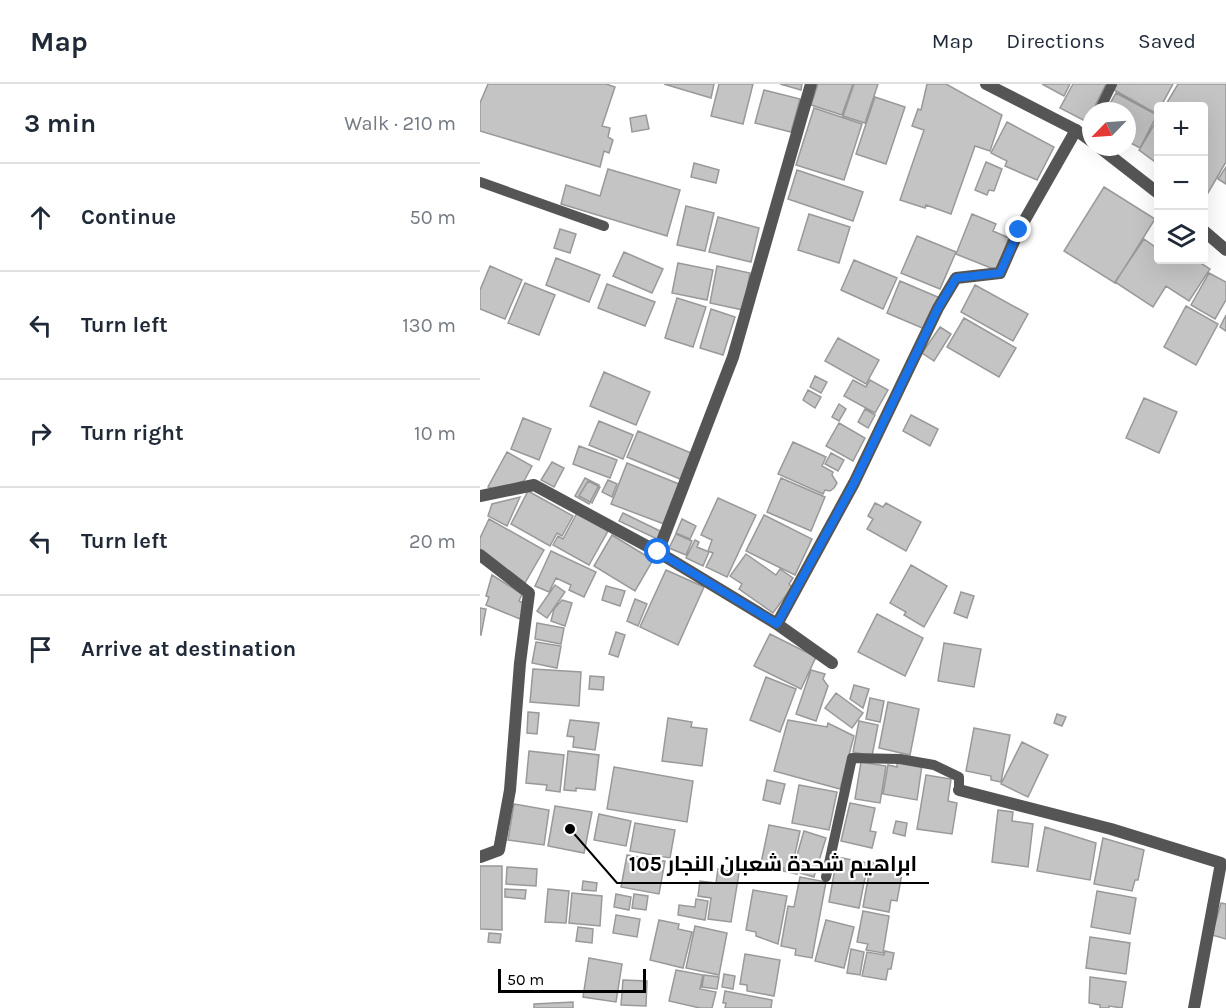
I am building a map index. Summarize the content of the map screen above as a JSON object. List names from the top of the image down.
{
  "places": ["ابراهيم شحدة شعبان النجار 105"],
  "scale_bar": "50 m",
  "north": "bottom left",
  "page": {
    "header": "Map",
    "nav": ["Map", "Directions", "Saved"],
    "heading": ["3 min", "Walk · 210 m"],
    "map_buttons": ["+", "−"],
    "list": [
      ["Continue", "50 m"],
      ["Turn left", "130 m"],
      ["Turn right", "10 m"],
      ["Turn left", "20 m"],
      "Arrive at destination"
    ],
    "scale": "50 m"
  }
}
